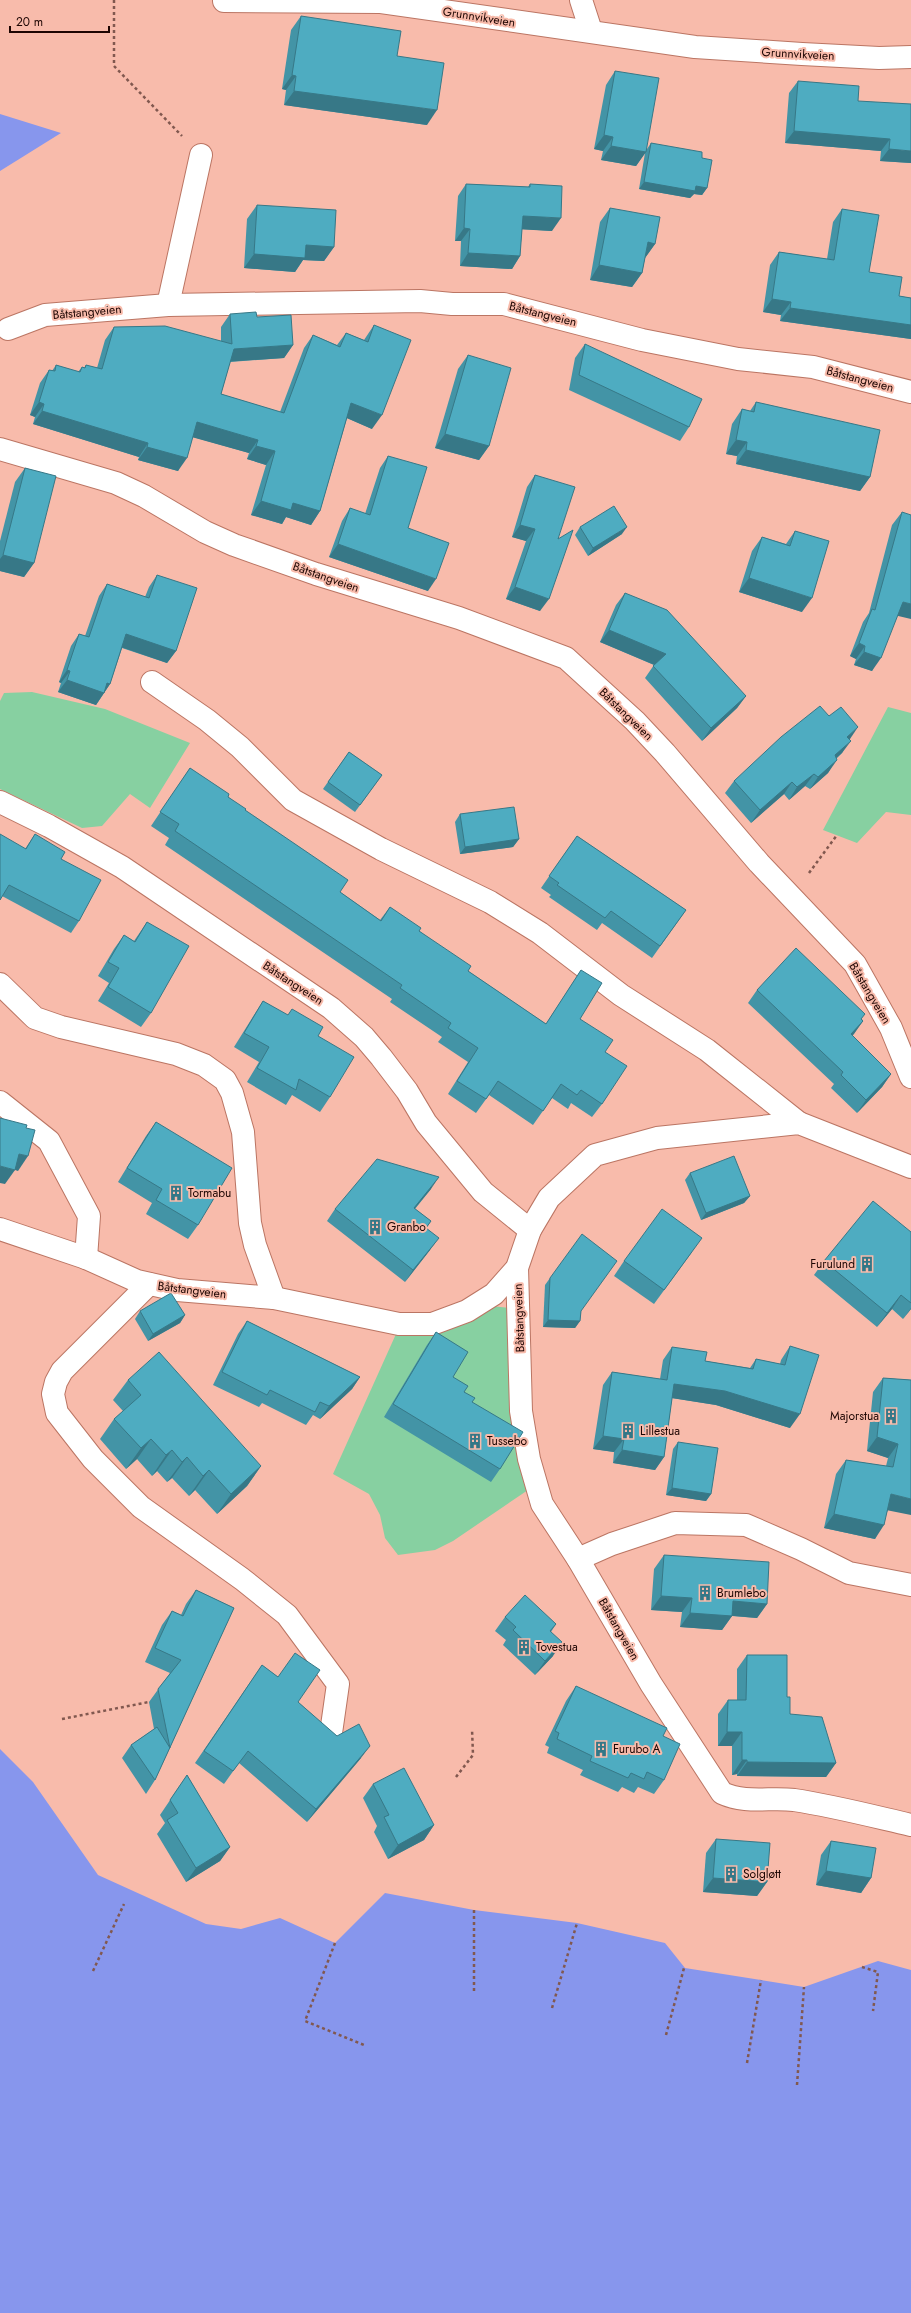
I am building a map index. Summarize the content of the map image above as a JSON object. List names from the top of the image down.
{
  "streets": {
    "street": ["Grunnvikveien", "Båtstangveien"]
  },
  "places": {
    "building": [
      "Tormabu",
      "Granbo",
      "Furulund",
      "Majorstua",
      "Lillestua",
      "Tussebo",
      "Brumlebo",
      "Tovestua",
      "Furubo A",
      "Solgløtt"
    ]
  },
  "scale_bar": "20 m"
}
